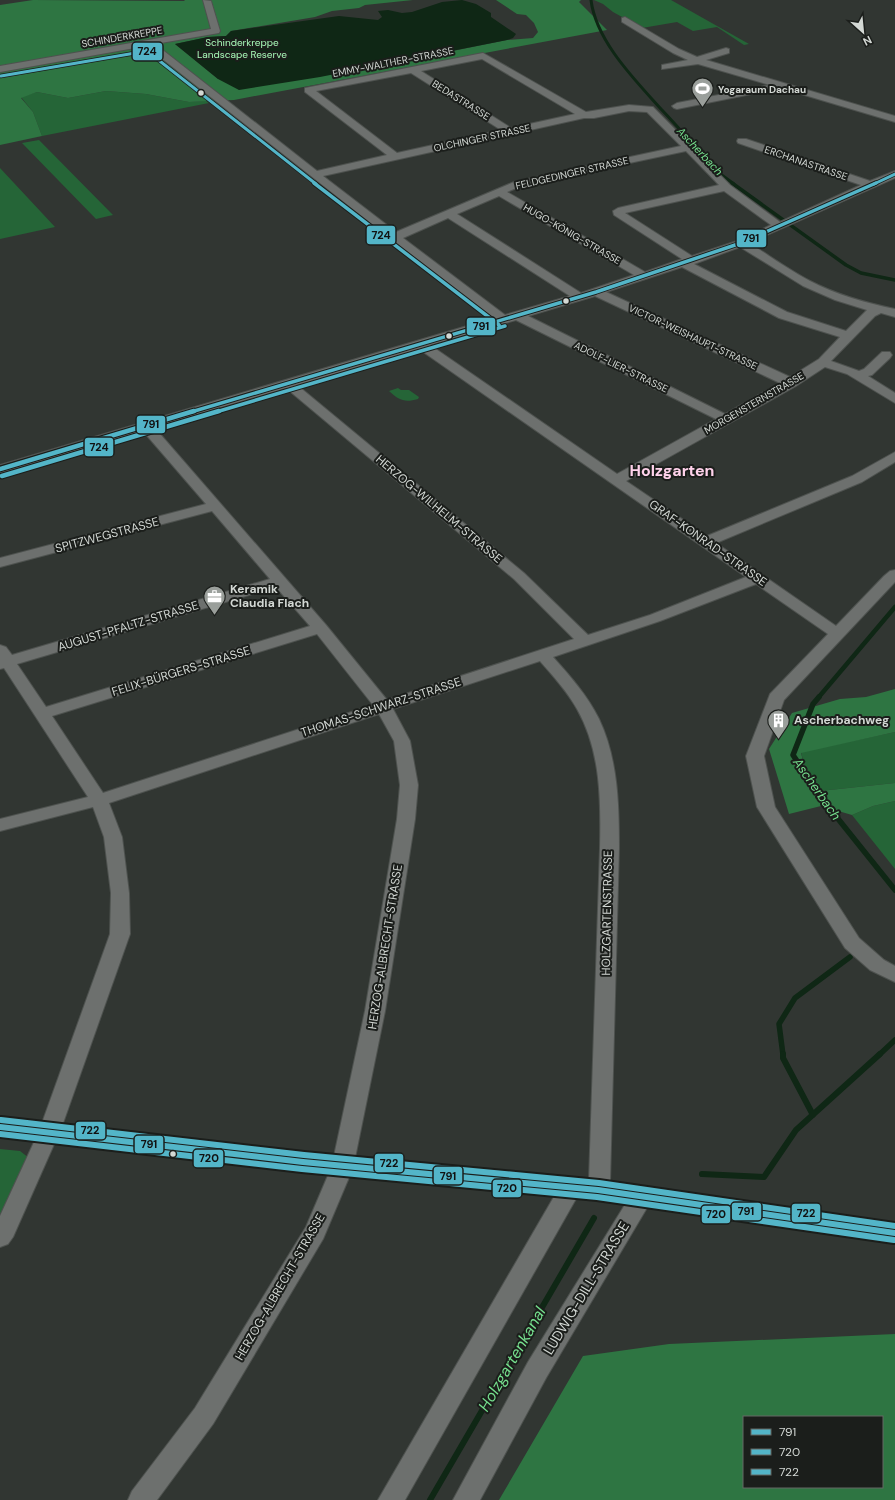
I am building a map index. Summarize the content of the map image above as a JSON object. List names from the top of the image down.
{
  "streets": {
    "street": [
      "SCHINDERKREPPE",
      "EMMY-WALTHER-STRASSE",
      "BEDASTRASSE",
      "OLCHINGER STRASSE",
      "ERCHANASTRASSE",
      "FELDGEDINGER STRASSE",
      "HUGO-KÖNIG-STRASSE",
      "VICTOR-WEISHAUPT-STRASSE",
      "ADOLF-LIER-STRASSE",
      "MORGENSTERNSTRASSE",
      "HERZOG-WILHELM-STRASSE",
      "SPITZWEGSTRASSE",
      "GRAF-KONRAD-STRASSE",
      "AUGUST-PFALTZ-STRASSE",
      "FELIX-BÜRGERS-STRASSE",
      "THOMAS-SCHWARZ-STRASSE",
      "HOLZGARTENSTRASSE",
      "HERZOG-ALBRECHT-STRASSE",
      "LUDWIG-DILL-STRASSE"
    ]
  },
  "crossings": [
    ["SCHINDERKREPPE", "ADOLF-LIER-STRASSE"],
    ["EMMY-WALTHER-STRASSE", "BEDASTRASSE"],
    ["EMMY-WALTHER-STRASSE", "OLCHINGER STRASSE"],
    ["BEDASTRASSE", "OLCHINGER STRASSE"],
    ["OLCHINGER STRASSE", "FELDGEDINGER STRASSE"],
    ["OLCHINGER STRASSE", "ADOLF-LIER-STRASSE"],
    ["FELDGEDINGER STRASSE", "HUGO-KÖNIG-STRASSE"],
    ["FELDGEDINGER STRASSE", "ADOLF-LIER-STRASSE"],
    ["VICTOR-WEISHAUPT-STRASSE", "MORGENSTERNSTRASSE"],
    ["ADOLF-LIER-STRASSE", "MORGENSTERNSTRASSE"],
    ["MORGENSTERNSTRASSE", "GRAF-KONRAD-STRASSE"],
    ["HERZOG-WILHELM-STRASSE", "THOMAS-SCHWARZ-STRASSE"],
    ["SPITZWEGSTRASSE", "HERZOG-ALBRECHT-STRASSE"],
    ["GRAF-KONRAD-STRASSE", "THOMAS-SCHWARZ-STRASSE"],
    ["AUGUST-PFALTZ-STRASSE", "HERZOG-ALBRECHT-STRASSE"],
    ["FELIX-BÜRGERS-STRASSE", "HERZOG-ALBRECHT-STRASSE"],
    ["THOMAS-SCHWARZ-STRASSE", "HOLZGARTENSTRASSE"],
    ["THOMAS-SCHWARZ-STRASSE", "HERZOG-ALBRECHT-STRASSE"]
  ],
  "districts": ["Holzgarten"],
  "water": ["Ascherbach", "Holzgartenkanal"],
  "parks": ["Schinderkreppe Landscape Reserve"],
  "places": {
    "sports": ["Yogaraum Dachau"],
    "office": ["Keramik Claudia Flach"],
    "building": ["Ascherbachweg"]
  },
  "lines": [
    "transit line 724",
    "transit line 791",
    "transit line 722",
    "transit line 720"
  ],
  "legend": ["791", "720", "722"],
  "north": "bottom right"
}
